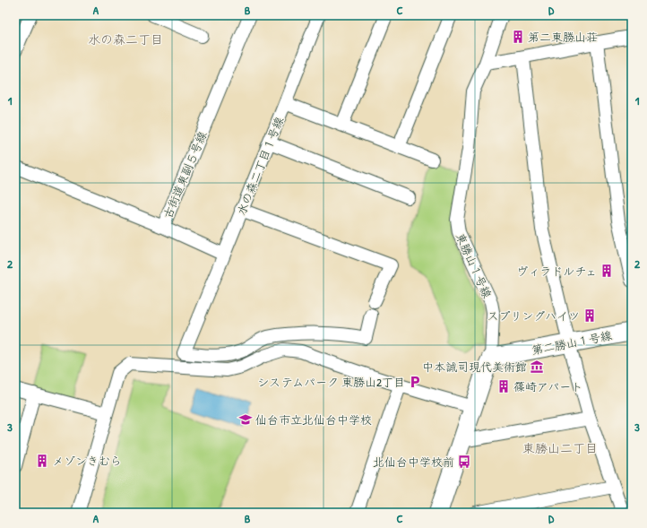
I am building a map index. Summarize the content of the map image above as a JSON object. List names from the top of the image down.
{
  "streets": {
    "street": [
      "水の森二丁目１号線",
      "古街道東副５号線",
      "東勝山１号線",
      "第二勝山１号線"
    ]
  },
  "crossings": [
    ["東勝山１号線", "第二勝山１号線"]
  ],
  "districts": ["水の森二丁目", "東勝山二丁目"],
  "places": {
    "building": [
      "第二東勝山荘",
      "ヴィラドルチェ",
      "スプリングハイツ",
      "篠崎アパート",
      "メゾンきむら"
    ],
    "museum": ["中本誠司現代美術館"],
    "parking": ["システムパーク 東勝山2丁目"],
    "school or university": ["仙台市立北仙台中学校"],
    "bus stop": ["北仙台中学校前"]
  },
  "grid": {
    "columns": [
      "A",
      "B",
      "C",
      "D"
    ],
    "rows": ["1", "2", "3"]
  }
}
